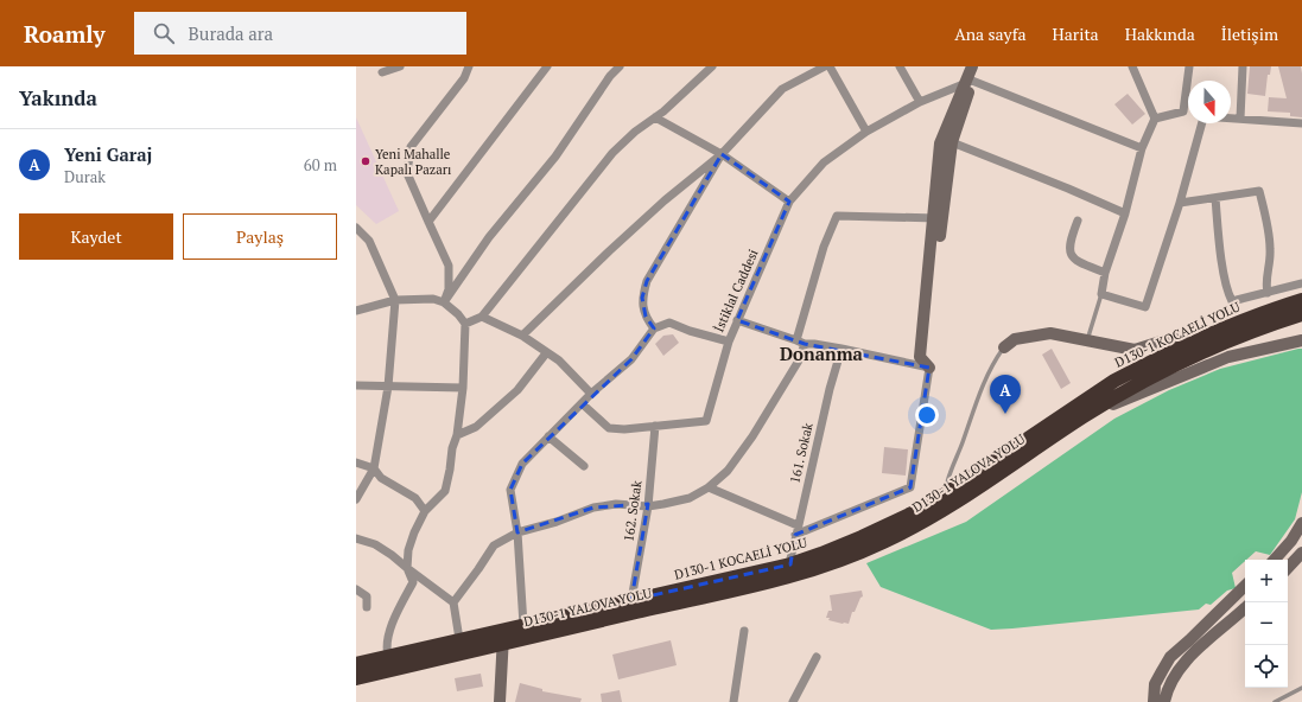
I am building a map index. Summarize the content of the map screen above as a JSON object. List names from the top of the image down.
{
  "streets": {
    "highway": ["D130-1 KOCAELİ YOLU", "D130-1 YALOVA YOLU"],
    "street": ["İstiklal Caddesi", "161. Sokak", "162. Sokak"]
  },
  "crossings": [
    ["D130-1 KOCAELİ YOLU", "161. Sokak"],
    ["D130-1 KOCAELİ YOLU", "D130-1 YALOVA YOLU"],
    ["D130-1 KOCAELİ YOLU", "162. Sokak"]
  ],
  "districts": ["Donanma"],
  "places": ["Yeni Mahalle Kapalı Pazarı"],
  "north": "bottom",
  "page": {
    "header": "Roamly",
    "search": "Burada ara",
    "nav": [
      "Ana sayfa",
      "Harita",
      "Hakkında",
      "İletişim"
    ],
    "heading": "Yakında",
    "list": [
      {
        "mark": "A",
        "name": "Yeni Garaj",
        "note": "Durak",
        "value": "60 m"
      }
    ],
    "buttons": ["Kaydet", "Paylaş"],
    "pins": "A",
    "map_buttons": ["+", "−"]
  }
}
